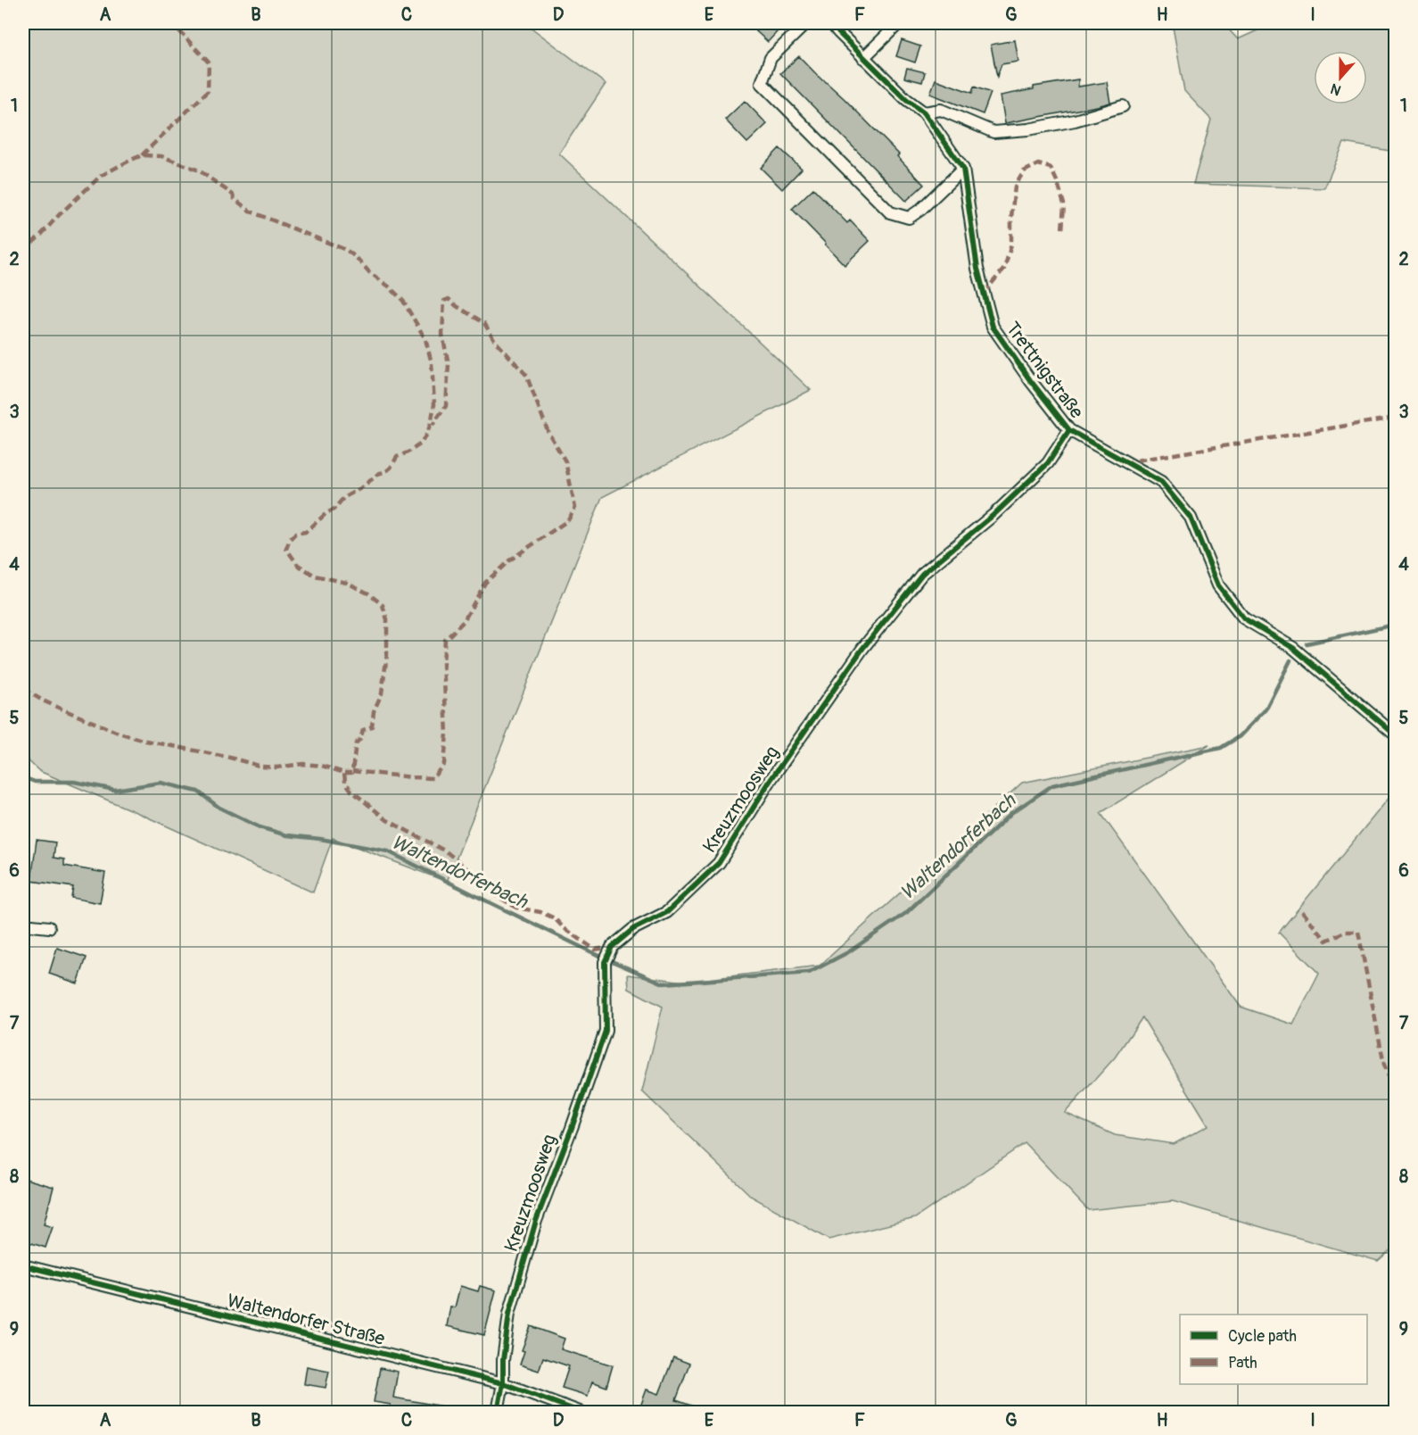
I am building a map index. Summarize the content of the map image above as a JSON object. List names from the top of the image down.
{
  "streets": {
    "street": ["Trettnigstraße", "Kreuzmoosweg", "Waltendorfer Straße"]
  },
  "crossings": [
    ["Trettnigstraße", "Kreuzmoosweg"],
    ["Kreuzmoosweg", "Waltendorfer Straße"]
  ],
  "water": ["Waltendorferbach"],
  "legend": ["Cycle path", "Path"],
  "north": "bottom",
  "grid": {
    "columns": [
      "A",
      "B",
      "C",
      "D",
      "E",
      "F",
      "G",
      "H",
      "I"
    ],
    "rows": [
      "1",
      "2",
      "3",
      "4",
      "5",
      "6",
      "7",
      "8",
      "9"
    ]
  }
}
